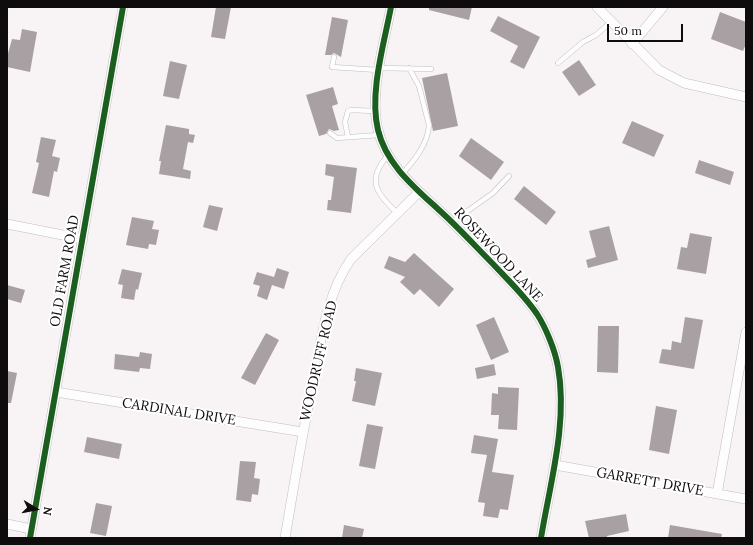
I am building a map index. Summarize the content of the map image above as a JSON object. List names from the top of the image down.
{
  "streets": {
    "street": [
      "ROSEWOOD LANE",
      "OLD FARM ROAD",
      "WOODRUFF ROAD",
      "CARDINAL DRIVE",
      "GARRETT DRIVE"
    ]
  },
  "crossings": [
    ["ROSEWOOD LANE", "WOODRUFF ROAD"],
    ["ROSEWOOD LANE", "GARRETT DRIVE"],
    ["OLD FARM ROAD", "CARDINAL DRIVE"],
    ["WOODRUFF ROAD", "CARDINAL DRIVE"]
  ],
  "scale_bar": "50 m",
  "north": "right"
}
